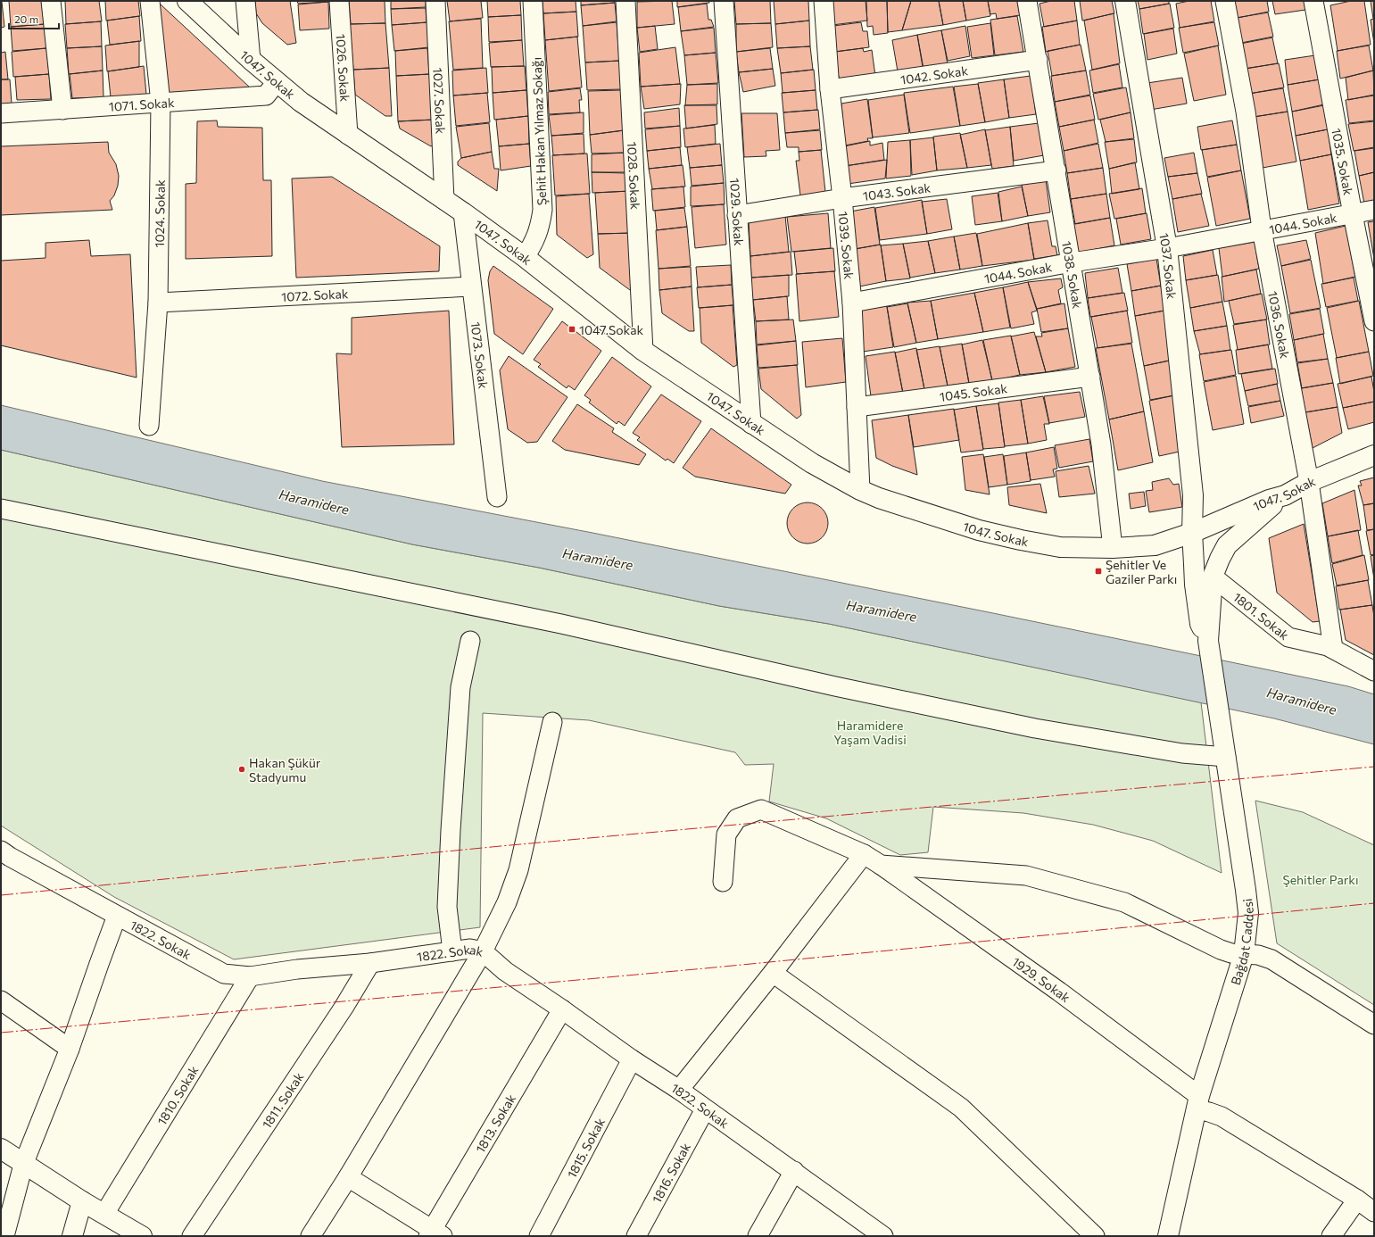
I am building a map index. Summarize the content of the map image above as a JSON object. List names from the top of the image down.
{
  "streets": {
    "main road": ["1047. Sokak", "1037. Sokak", "Bağdat Caddesi"],
    "street": [
      "1026. Sokak",
      "1042. Sokak",
      "1027. Sokak",
      "1071. Sokak",
      "Şehit Hakan Yılmaz Sokağı",
      "1035. Sokak",
      "1028. Sokak",
      "1043. Sokak",
      "1029. Sokak",
      "1024. Sokak",
      "1044. Sokak",
      "1039. Sokak",
      "1038. Sokak",
      "1072. Sokak",
      "1036. Sokak",
      "1073. Sokak",
      "1045. Sokak",
      "1801. Sokak",
      "1822. Sokak",
      "1929. Sokak",
      "1810. Sokak",
      "1811. Sokak",
      "1813. Sokak",
      "1815. Sokak",
      "1816. Sokak"
    ]
  },
  "crossings": [
    ["1026. Sokak", "1047. Sokak"],
    ["1047. Sokak", "1027. Sokak"],
    ["1047. Sokak", "1071. Sokak"],
    ["1047. Sokak", "Şehit Hakan Yılmaz Sokağı"],
    ["1047. Sokak", "1028. Sokak"],
    ["1047. Sokak", "1029. Sokak"],
    ["1047. Sokak", "1039. Sokak"],
    ["1047. Sokak", "1037. Sokak"],
    ["1047. Sokak", "1038. Sokak"],
    ["1047. Sokak", "1036. Sokak"],
    ["1047. Sokak", "1073. Sokak"],
    ["1042. Sokak", "1039. Sokak"],
    ["1042. Sokak", "1038. Sokak"],
    ["1071. Sokak", "1024. Sokak"],
    ["1035. Sokak", "1044. Sokak"],
    ["1043. Sokak", "1029. Sokak"],
    ["1043. Sokak", "1039. Sokak"],
    ["1043. Sokak", "1038. Sokak"],
    ["1024. Sokak", "1072. Sokak"],
    ["1044. Sokak", "1039. Sokak"],
    ["1044. Sokak", "1037. Sokak"],
    ["1044. Sokak", "1038. Sokak"],
    ["1044. Sokak", "1036. Sokak"],
    ["1039. Sokak", "1045. Sokak"],
    ["1037. Sokak", "Bağdat Caddesi"],
    ["1038. Sokak", "1045. Sokak"],
    ["1072. Sokak", "1073. Sokak"],
    ["1036. Sokak", "1801. Sokak"],
    ["1822. Sokak", "1810. Sokak"],
    ["1822. Sokak", "1811. Sokak"],
    ["1822. Sokak", "1813. Sokak"],
    ["1822. Sokak", "1815. Sokak"],
    ["1822. Sokak", "1816. Sokak"],
    ["Bağdat Caddesi", "1929. Sokak"]
  ],
  "water": ["Haramidere"],
  "parks": ["Haramidere Yaşam Vadisi", "Şehitler Parkı"],
  "places": {
    "transit": ["1047.Sokak", "Şehitler Ve Gaziler Parkı"],
    "other": ["Hakan Şükür Stadyumu"]
  },
  "scale_bar": "20 m"
}
